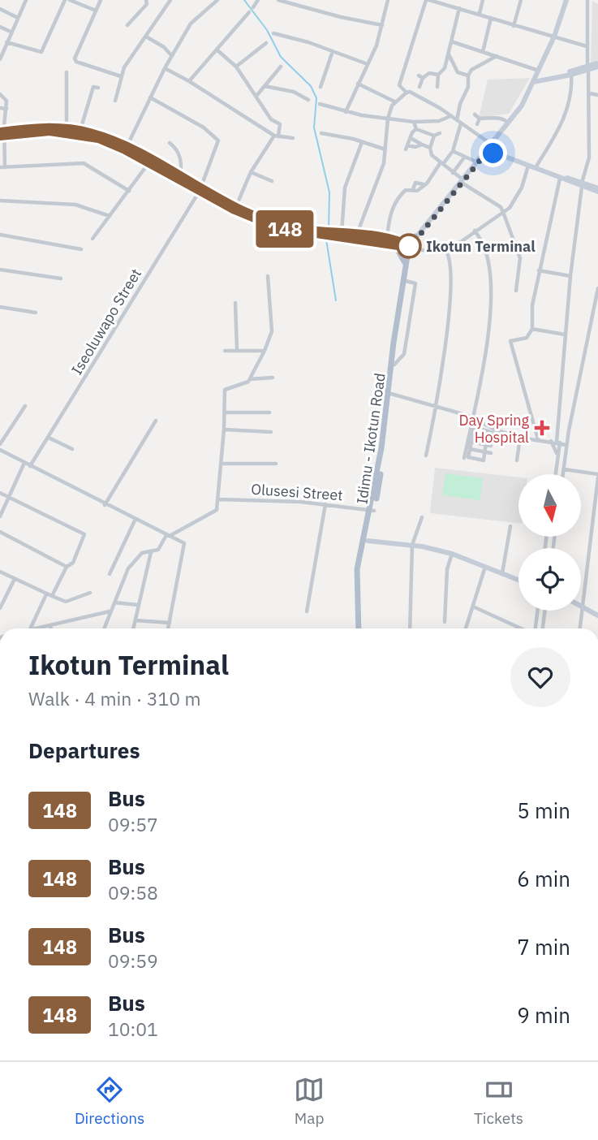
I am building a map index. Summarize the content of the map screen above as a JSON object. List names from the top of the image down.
{
  "streets": {
    "main road": ["Idimu - Ikotun Road"],
    "street": ["Iseoluwapo Street", "Olusesi Street"]
  },
  "crossings": [
    ["Idimu - Ikotun Road", "Olusesi Street"]
  ],
  "places": {
    "other": ["Ikotun Terminal"],
    "health": ["Day Spring Hospital"]
  },
  "lines": ["bus line 148"],
  "north": "bottom",
  "page": {
    "on_map": "148",
    "heading": [
      ["Ikotun Terminal", "Walk · 4 min · 310 m"],
      "Departures"
    ],
    "list": [
      {
        "mark": "148",
        "name": "Bus",
        "note": "09:57",
        "value": "5 min"
      },
      {
        "mark": "148",
        "name": "Bus",
        "note": "09:58",
        "value": "6 min"
      },
      {
        "mark": "148",
        "name": "Bus",
        "note": "09:59",
        "value": "7 min"
      },
      {
        "mark": "148",
        "name": "Bus",
        "note": "10:01",
        "value": "9 min"
      }
    ],
    "tabs": ["Directions", "Map", "Tickets"]
  }
}
